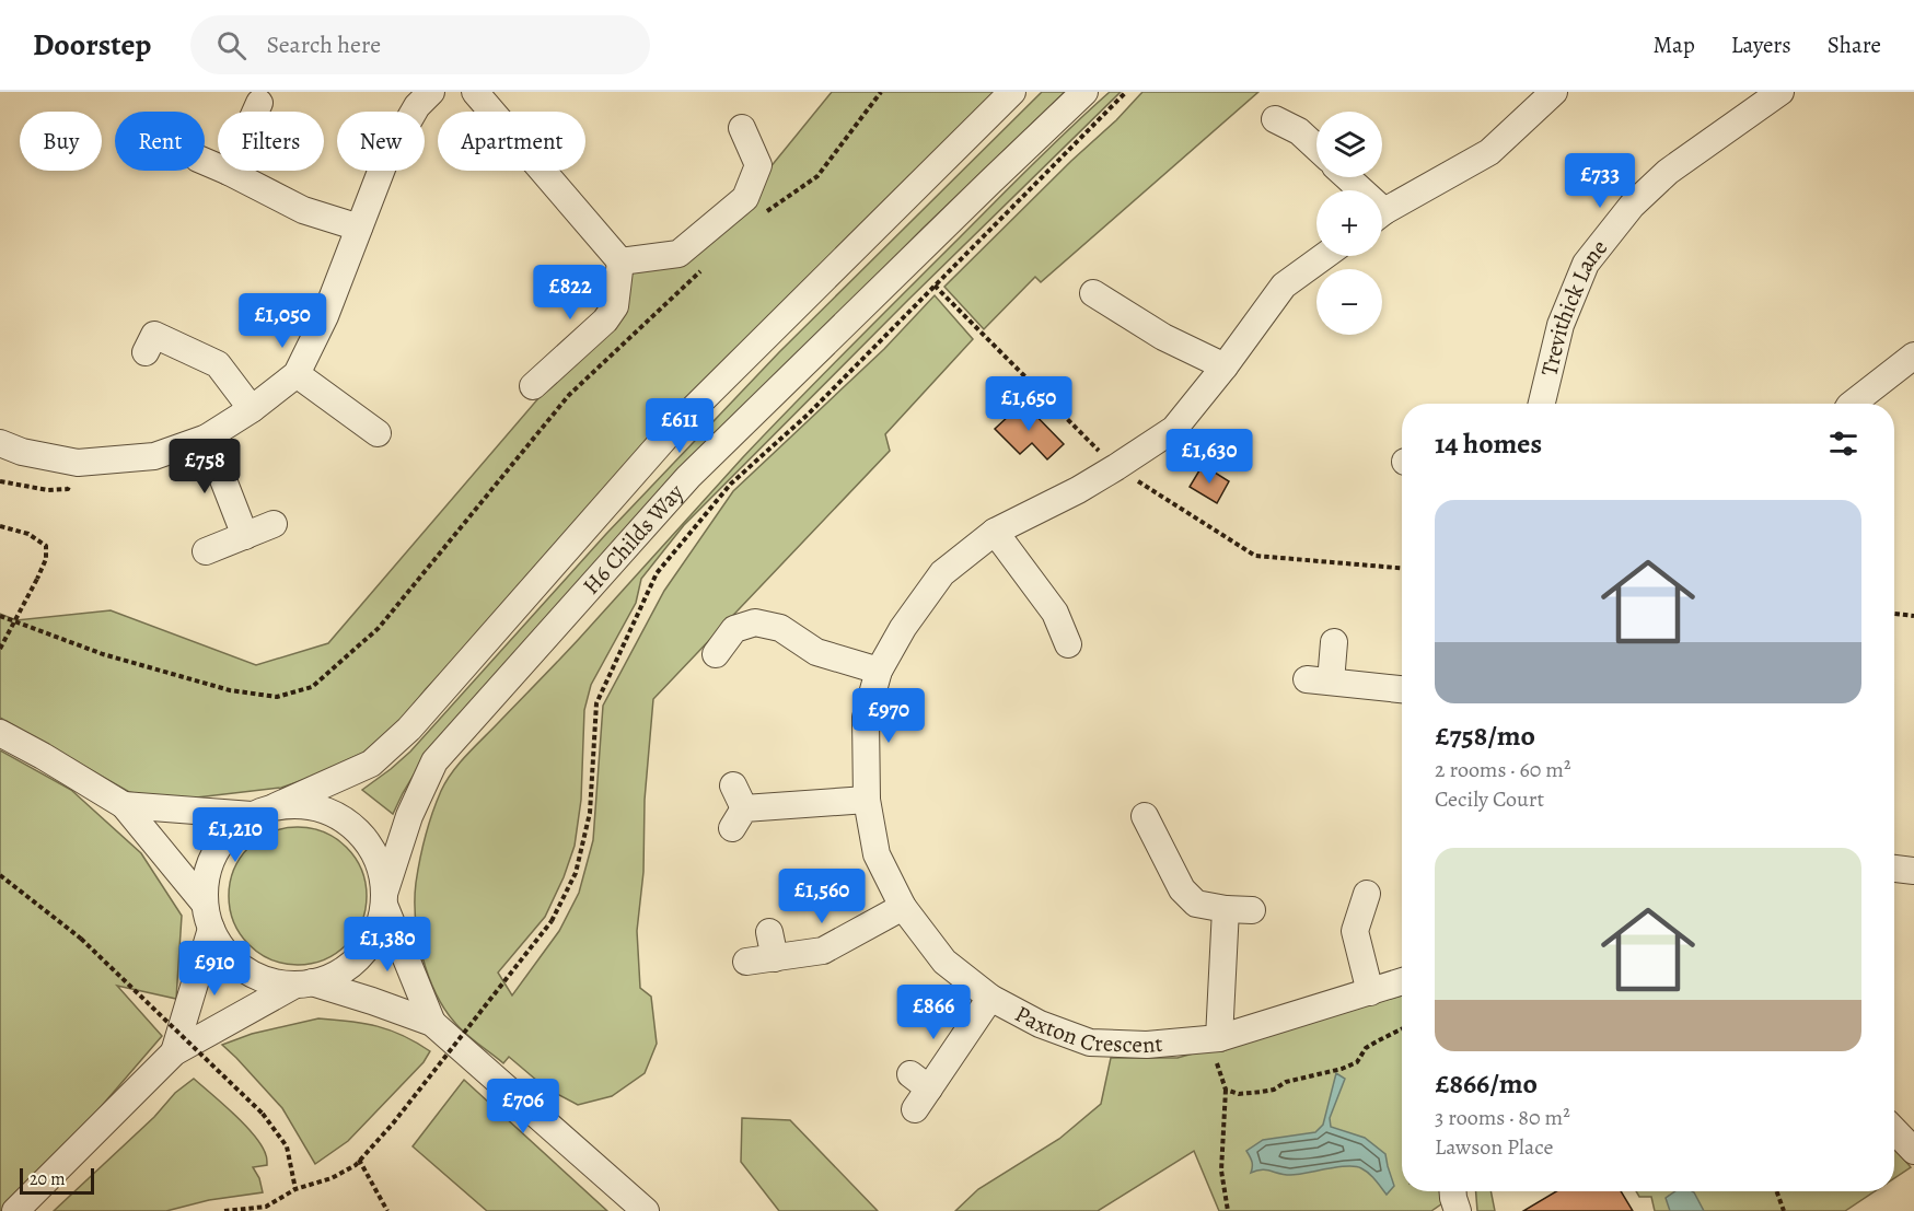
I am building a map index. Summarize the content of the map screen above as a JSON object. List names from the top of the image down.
{
  "streets": {
    "street": ["Trevithick Lane", "H6 Childs Way", "Paxton Crescent"]
  },
  "scale_bar": "20 m",
  "page": {
    "header": "Doorstep",
    "search": "Search here",
    "nav": ["Map", "Layers", "Share"],
    "map_buttons": ["+", "−"],
    "chip": [
      "Buy",
      "Rent",
      "Filters",
      "New",
      "Apartment"
    ],
    "price": [
      "£733",
      "£822",
      "£1,050",
      "£1,650",
      "£611",
      "£1,630",
      "£758",
      "£970",
      "£1,210",
      "£1,560",
      "£1,380",
      "£910",
      "£866",
      "£706"
    ],
    "heading": "14 homes",
    "list": [
      {
        "name": "£758/mo",
        "note": "2 rooms · 60 m² · Cecily Court"
      },
      {
        "name": "£866/mo",
        "note": "3 rooms · 80 m² · Lawson Place"
      }
    ],
    "scale": "20 m"
  }
}
